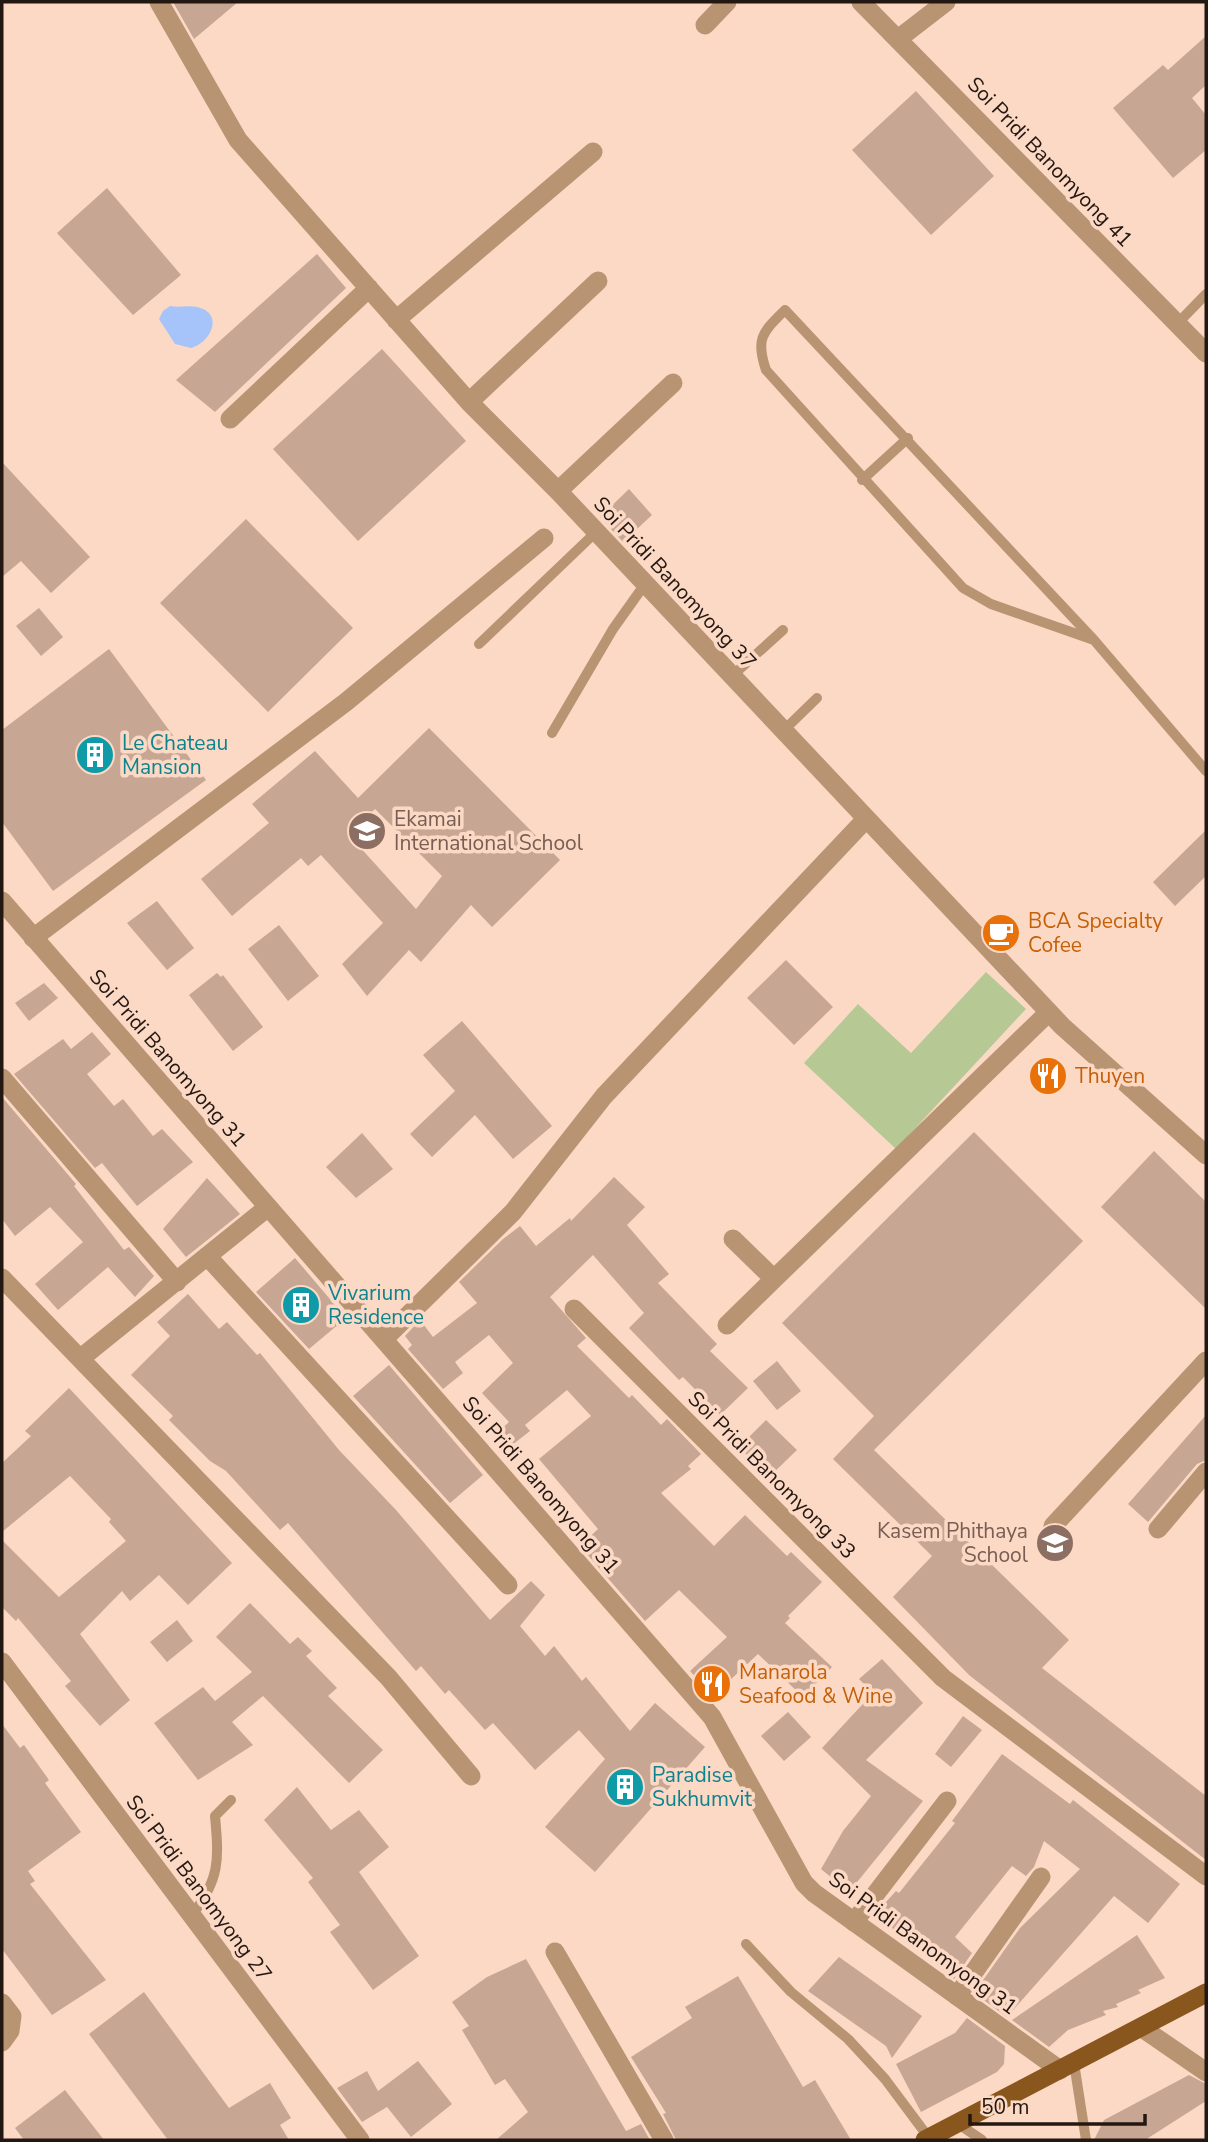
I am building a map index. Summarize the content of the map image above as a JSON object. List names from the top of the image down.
{
  "streets": {
    "street": [
      "Soi Pridi Banomyong 41",
      "Soi Pridi Banomyong 37",
      "Soi Pridi Banomyong 31",
      "Soi Pridi Banomyong 33",
      "Soi Pridi Banomyong 27"
    ]
  },
  "places": {
    "building": ["Le Chateau Mansion", "Vivarium Residence", "Paradise Sukhumvit"],
    "school or university": ["Ekamai International School", "Kasem Phithaya School"],
    "cafe": ["BCA Specialty Cofee"],
    "restaurant": ["Thuyen", "Manarola Seafood & Wine"]
  },
  "scale_bar": "50 m"
}
